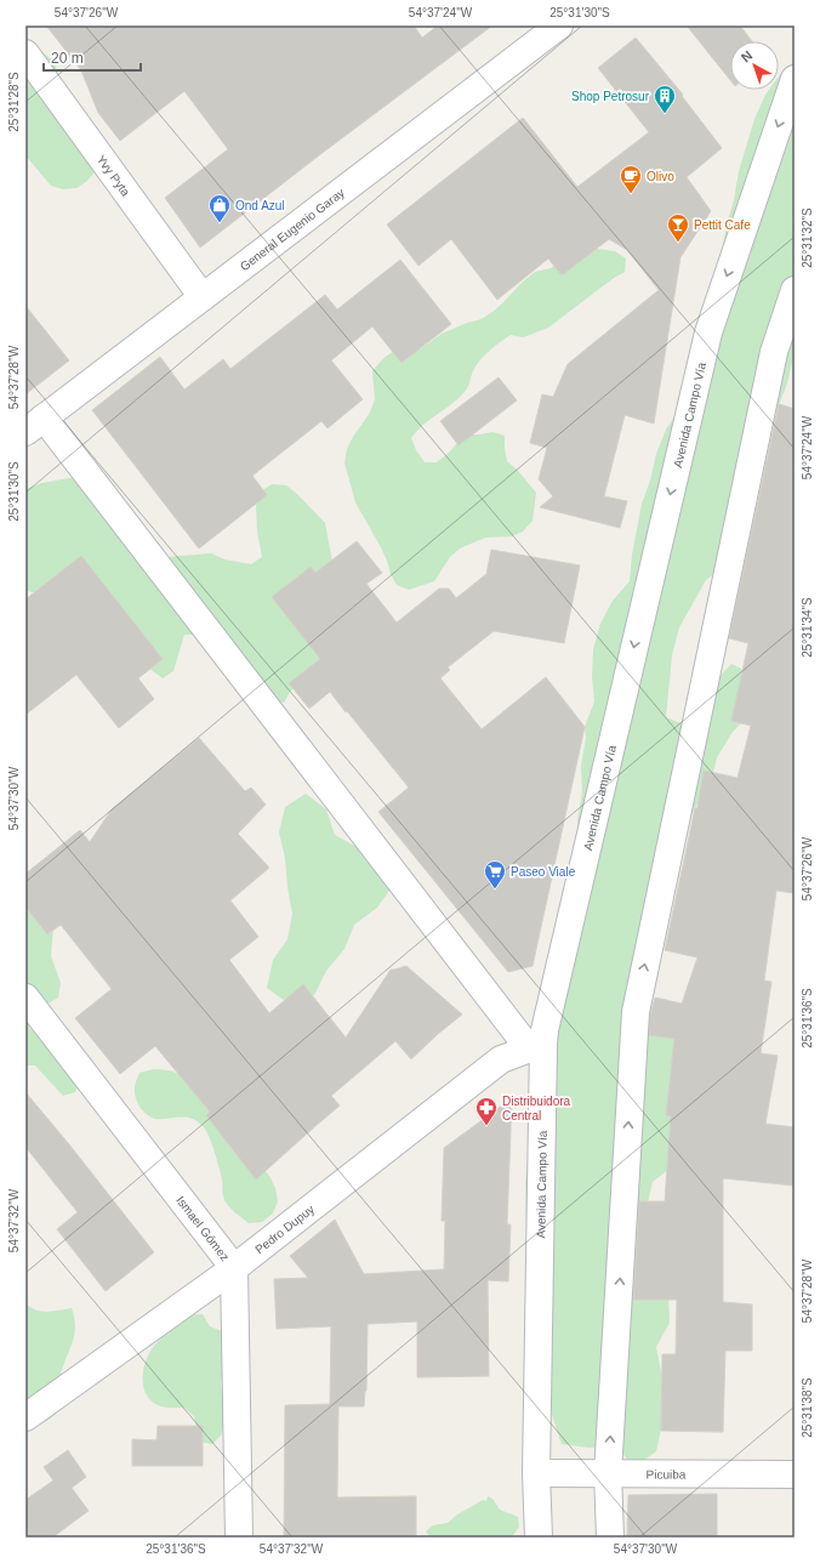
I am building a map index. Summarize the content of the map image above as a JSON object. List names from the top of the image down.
{
  "streets": {
    "street": [
      "Yvy Pyta",
      "General Eugenio Garay",
      "Avenida Campo Vía",
      "Ismael Gómez",
      "Pedro Dupuy",
      "Picuiba"
    ]
  },
  "crossings": [
    ["Yvy Pyta", "General Eugenio Garay"],
    ["Avenida Campo Vía", "Pedro Dupuy"],
    ["Avenida Campo Vía", "Picuiba"],
    ["Ismael Gómez", "Pedro Dupuy"]
  ],
  "places": {
    "building": ["Shop Petrosur"],
    "cafe": ["Olivo"],
    "shop": ["Ond Azul"],
    "bar": ["Pettit Cafe"],
    "supermarket": ["Paseo Viale"],
    "pharmacy": ["Distribuidora Central"]
  },
  "scale_bar": "20 m",
  "north": "top left",
  "coordinates": [
    "54°37'26\"W",
    "54°37'24\"W",
    "25°31'30\"S",
    "25°31'28\"S",
    "25°31'32\"S",
    "54°37'28\"W",
    "25°31'34\"S",
    "54°37'30\"W",
    "25°31'36\"S",
    "54°37'32\"W",
    "25°31'38\"S"
  ]
}
